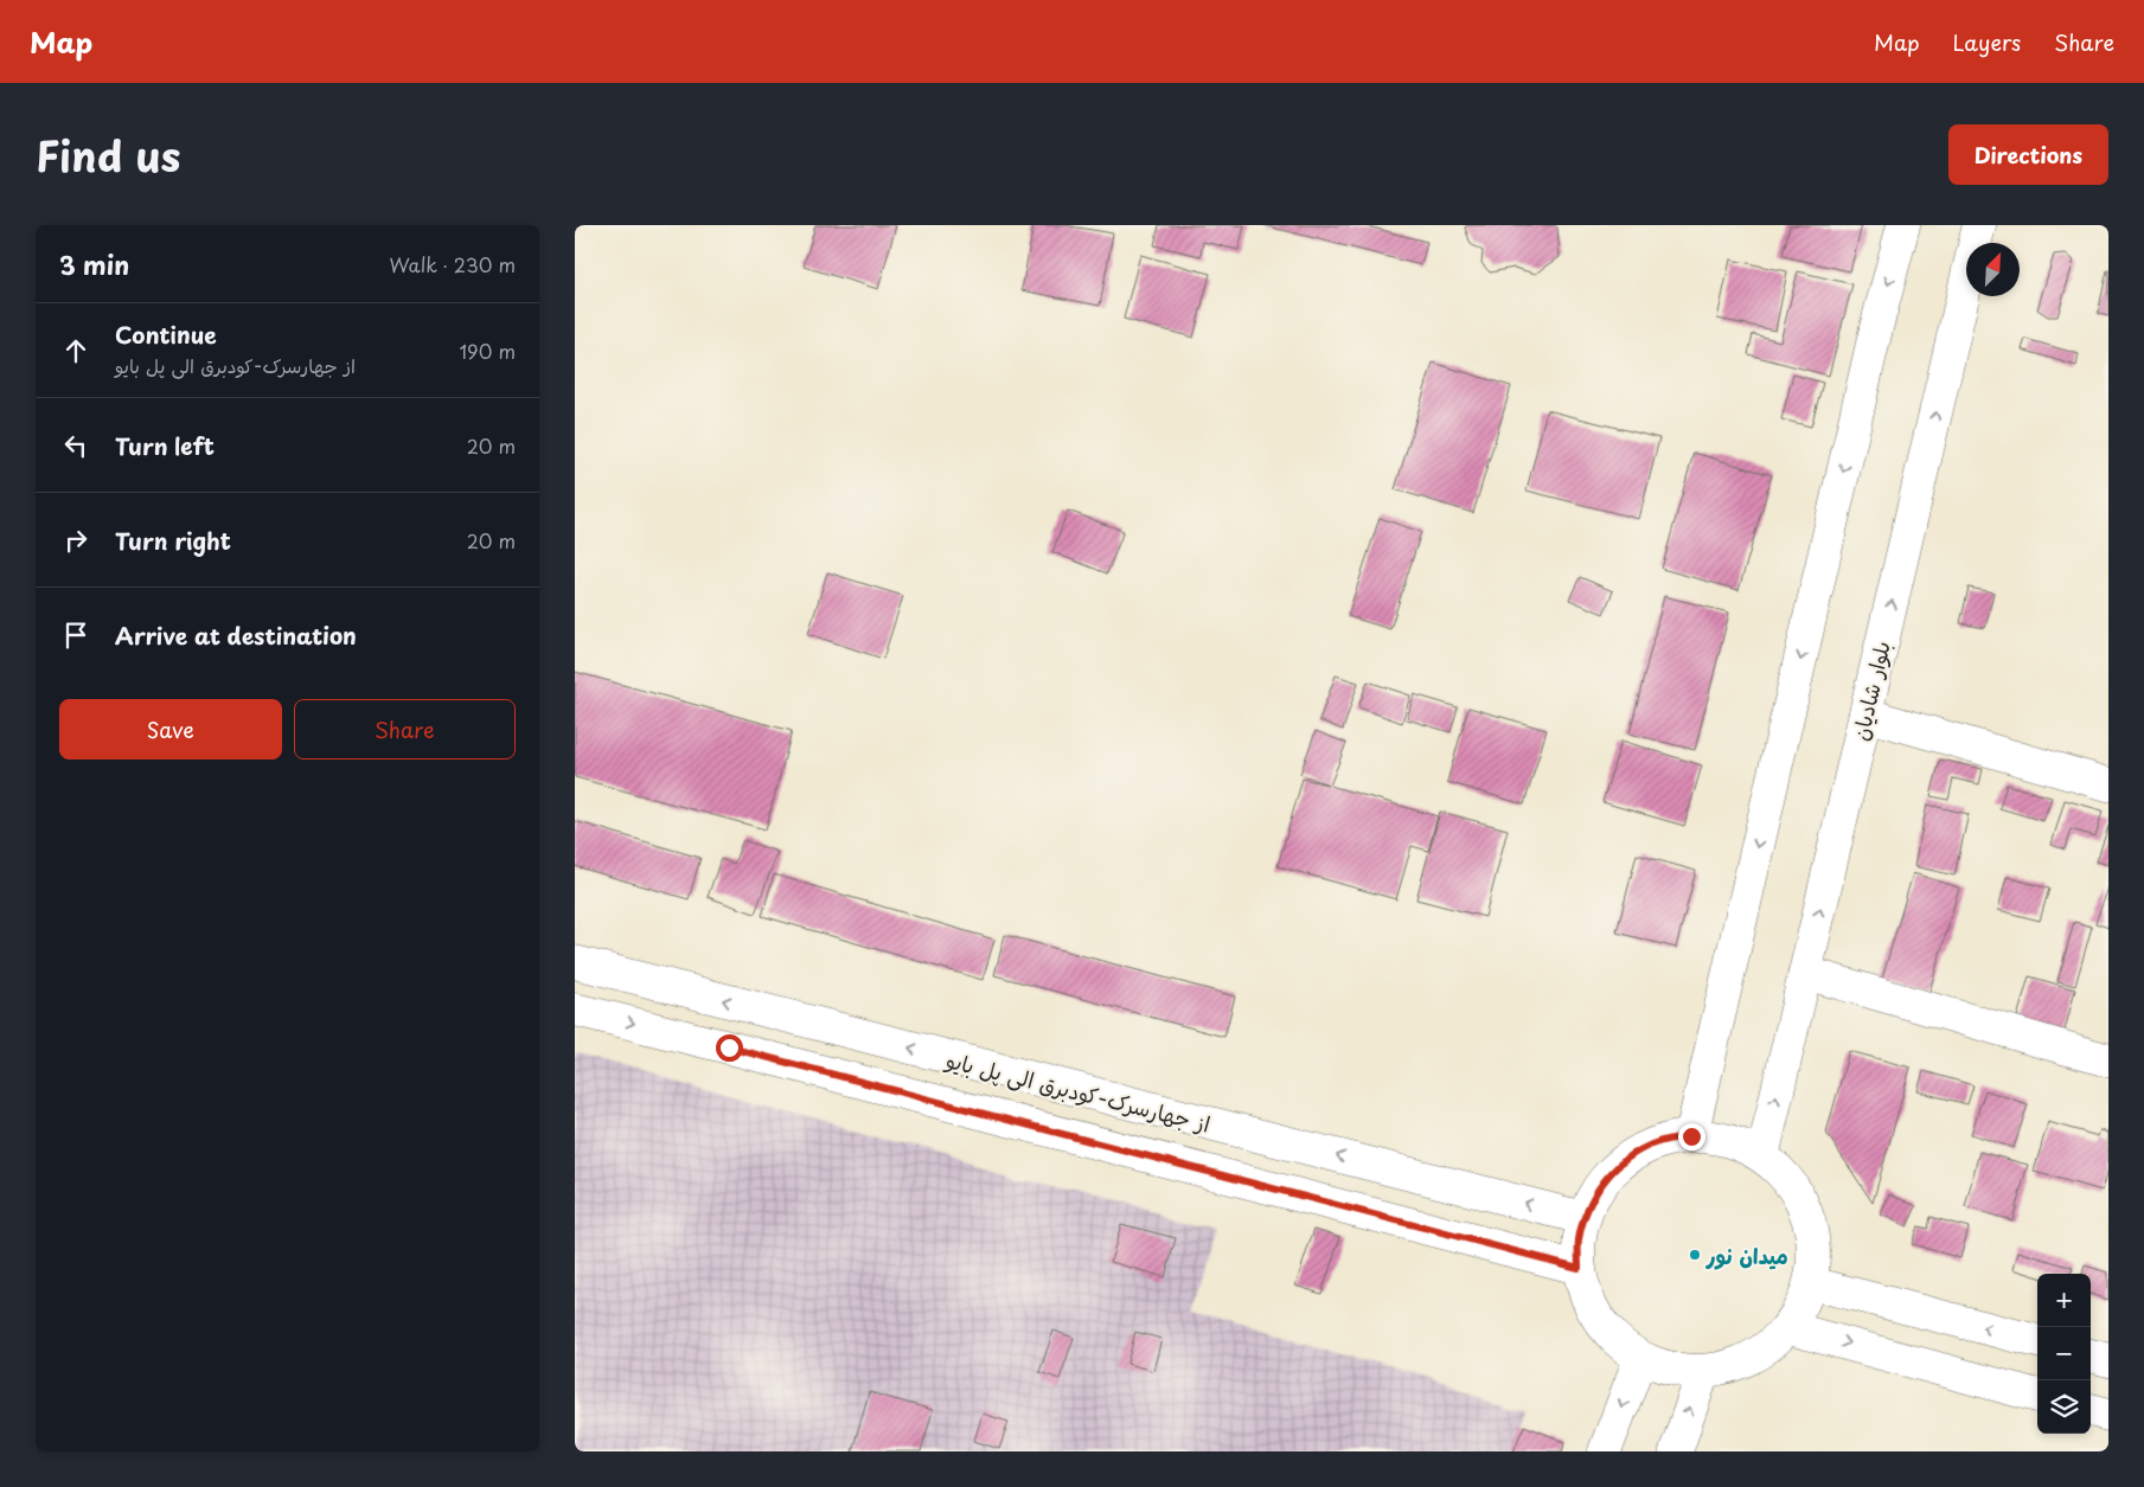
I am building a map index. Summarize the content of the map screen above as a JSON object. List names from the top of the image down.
{
  "streets": {
    "street": ["بلوار شادیان", "از جهارسرک-کودبرق الی پل بایو"]
  },
  "places": ["میدان نور"],
  "north": "top right",
  "page": {
    "header": "Map",
    "nav": ["Map", "Layers", "Share"],
    "title": "Find us",
    "buttons": [
      "Directions",
      ["Save", "Share"]
    ],
    "heading": ["3 min", "Walk · 230 m"],
    "list": [
      ["Continue", "از جهارسرک-کودبرق الی پل بایو", "190 m"],
      ["Turn left", "20 m"],
      ["Turn right", "20 m"],
      "Arrive at destination"
    ],
    "map_buttons": ["+", "−"]
  }
}
